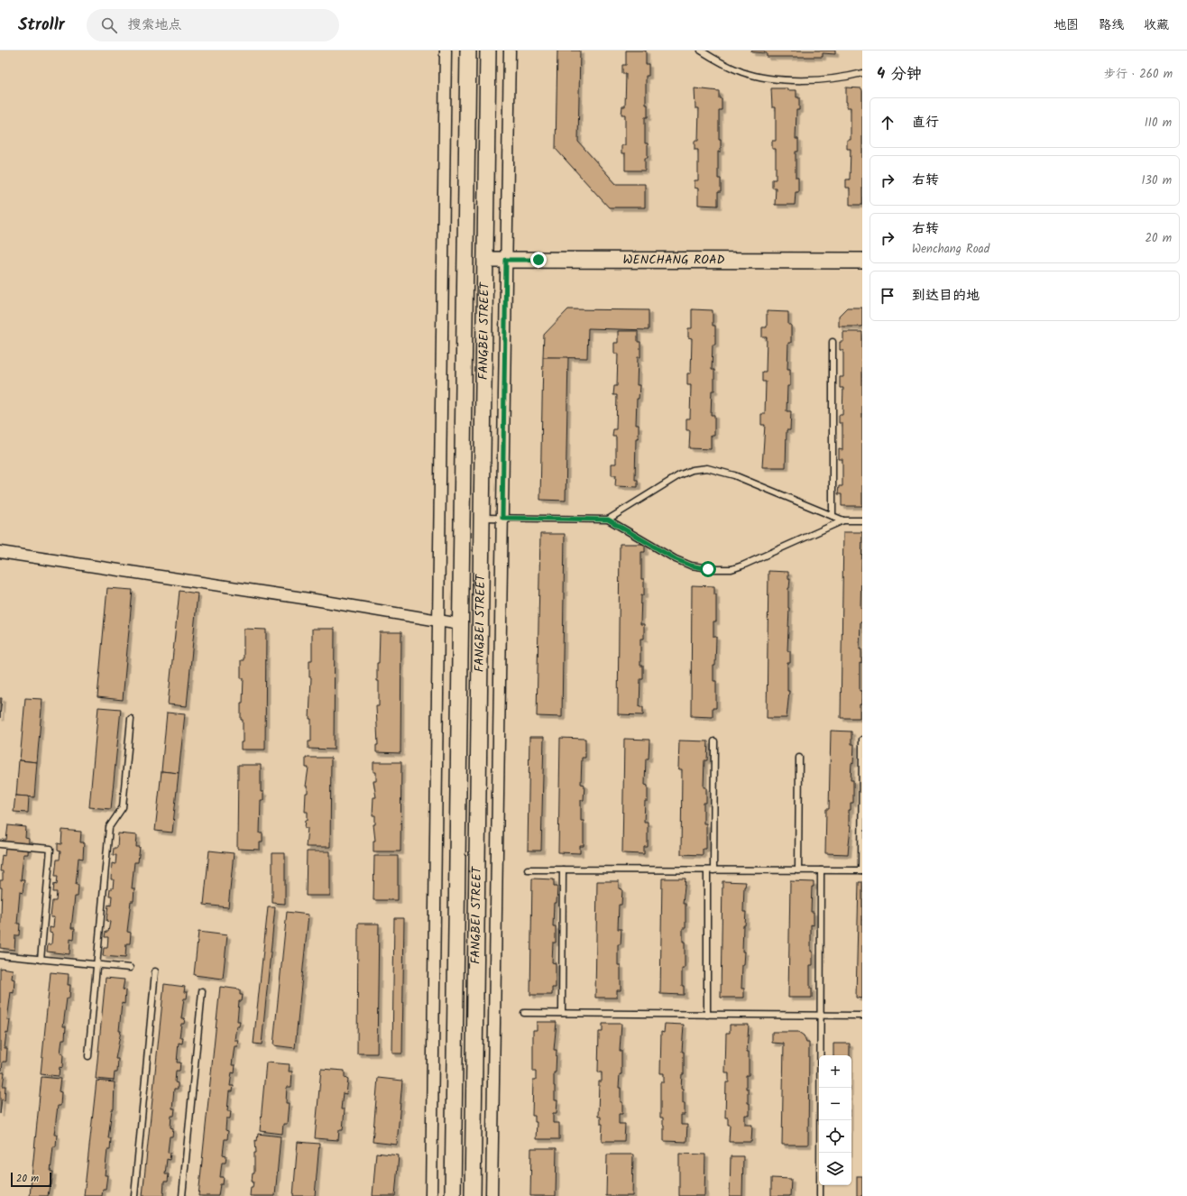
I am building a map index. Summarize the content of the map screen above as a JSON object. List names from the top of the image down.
{
  "streets": {
    "main road": ["WENCHANG ROAD", "FANGBEI STREET"]
  },
  "crossings": [
    ["WENCHANG ROAD", "FANGBEI STREET"]
  ],
  "scale_bar": "20 m",
  "page": {
    "header": "Strollr",
    "search": "搜索地点",
    "nav": ["地图", "路线", "收藏"],
    "heading": ["4 分钟", "步行 · 260 m"],
    "list": [
      ["直行", "110 m"],
      ["右转", "130 m"],
      ["右转", "Wenchang Road", "20 m"],
      "到达目的地"
    ],
    "map_buttons": ["+", "−"],
    "scale": "20 m"
  }
}
